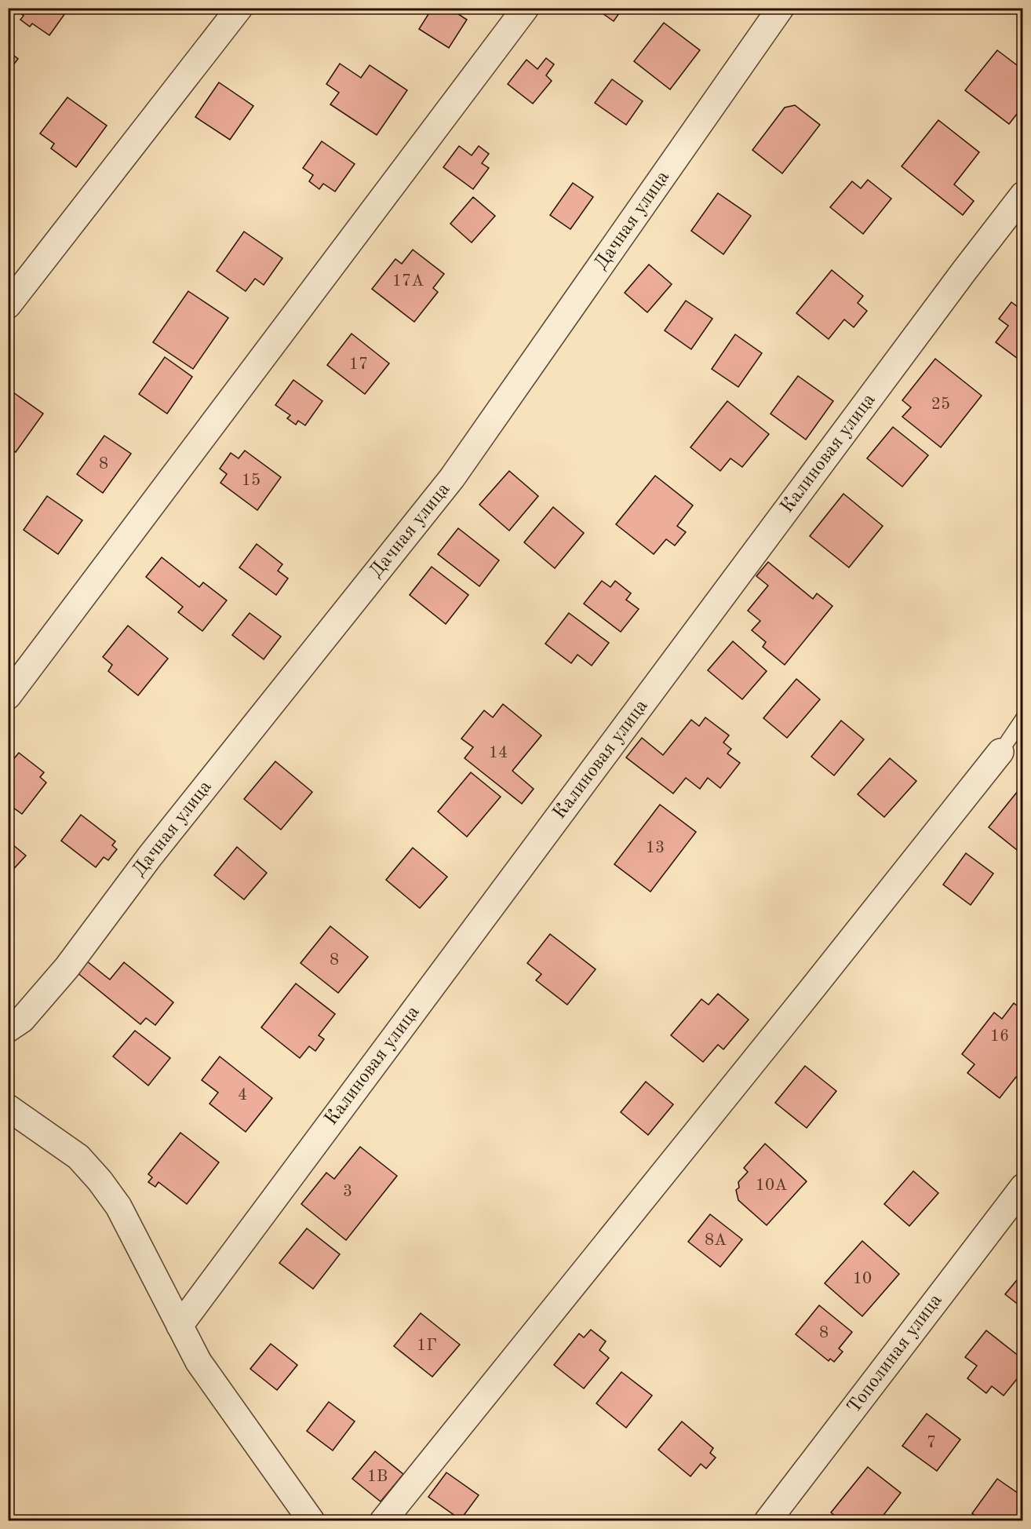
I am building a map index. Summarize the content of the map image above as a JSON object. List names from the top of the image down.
{
  "streets": {
    "street": ["Дачная улица", "Калиновая улица", "Тополиная улица"]
  },
  "house_numbers": [
    "17А",
    "17",
    "25",
    "8",
    "15",
    "14",
    "13",
    "8",
    "16",
    "4",
    "10А",
    "3",
    "8А",
    "10",
    "8",
    "1Г",
    "7",
    "1В"
  ]
}
